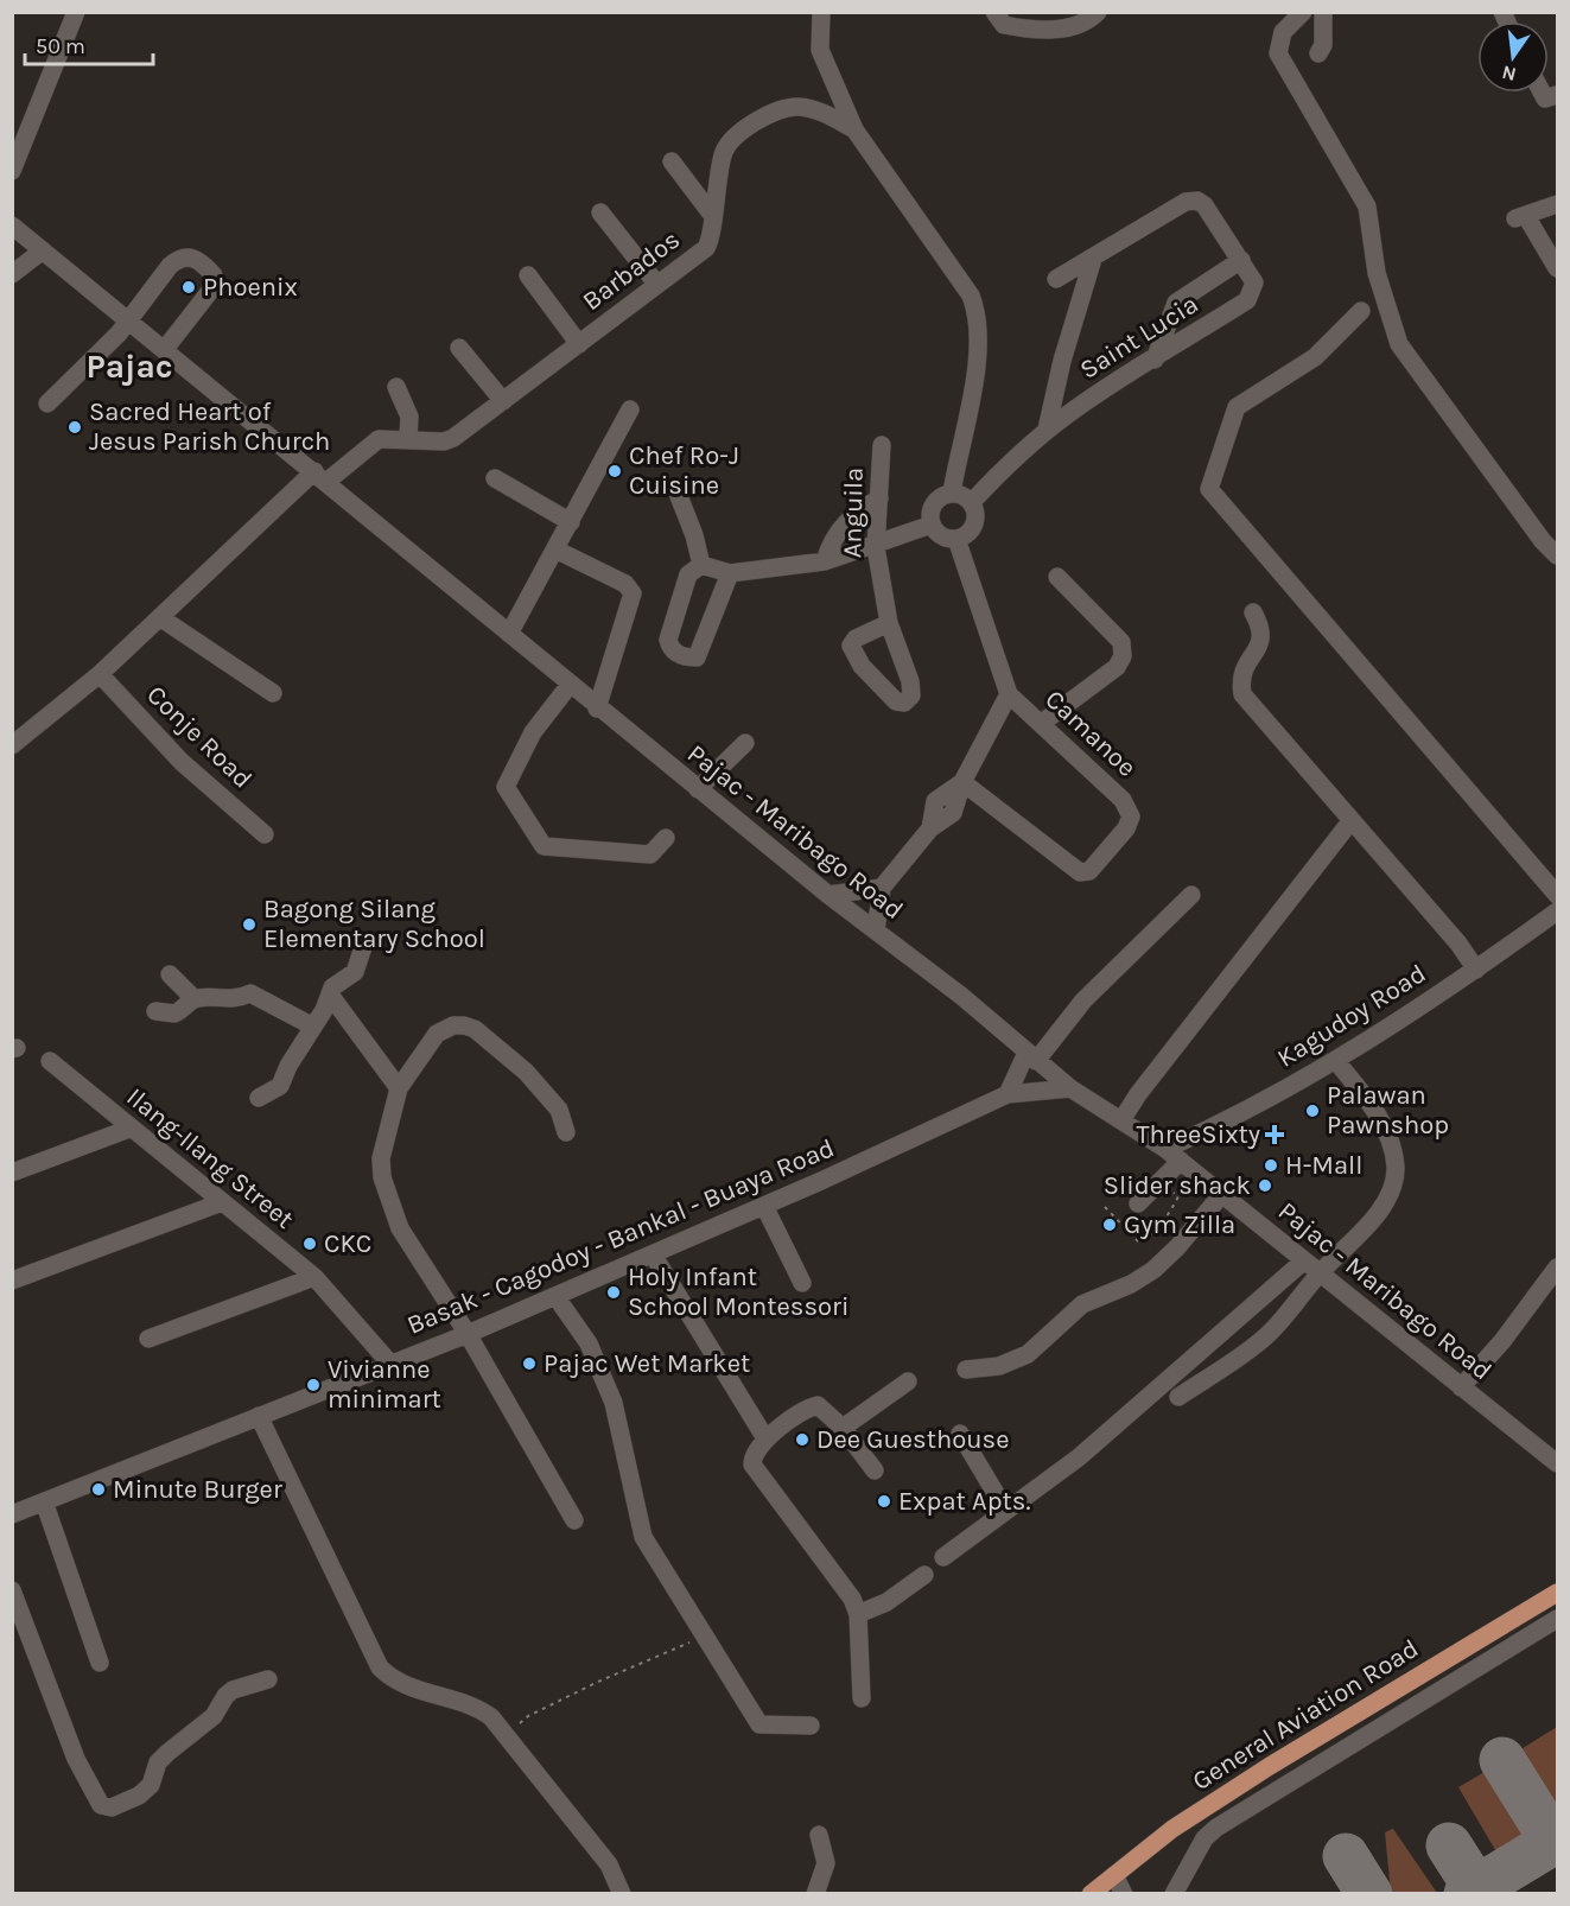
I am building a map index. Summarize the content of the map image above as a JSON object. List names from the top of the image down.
{
  "streets": {
    "main road": ["General Aviation Road"],
    "street": [
      "Barbados",
      "Saint Lucia",
      "Anguila",
      "Camanoe",
      "Conje Road",
      "Pajac - Maribago Road",
      "Kagudoy Road",
      "Ilang-Ilang Street",
      "Basak - Cagodoy - Bankal - Buaya Road"
    ]
  },
  "crossings": [
    ["Barbados", "Saint Lucia"],
    ["Barbados", "Conje Road"],
    ["Barbados", "Pajac - Maribago Road"],
    ["Pajac - Maribago Road", "Kagudoy Road"],
    ["Pajac - Maribago Road", "Basak - Cagodoy - Bankal - Buaya Road"],
    ["Ilang-Ilang Street", "Basak - Cagodoy - Bankal - Buaya Road"]
  ],
  "districts": ["Pajac"],
  "places": {
    "other": [
      "Phoenix",
      "Sacred Heart of Jesus Parish Church",
      "Chef Ro-J Cuisine",
      "Bagong Silang Elementary School",
      "Palawan Pawnshop",
      "H-Mall",
      "Slider shack",
      "Gym Zilla",
      "CKC",
      "Holy Infant School Montessori",
      "Pajac Wet Market",
      "Vivianne minimart",
      "Dee Guesthouse",
      "Minute Burger",
      "Expat Apts."
    ],
    "health": ["ThreeSixty"]
  },
  "scale_bar": "50 m",
  "north": "bottom"
}
